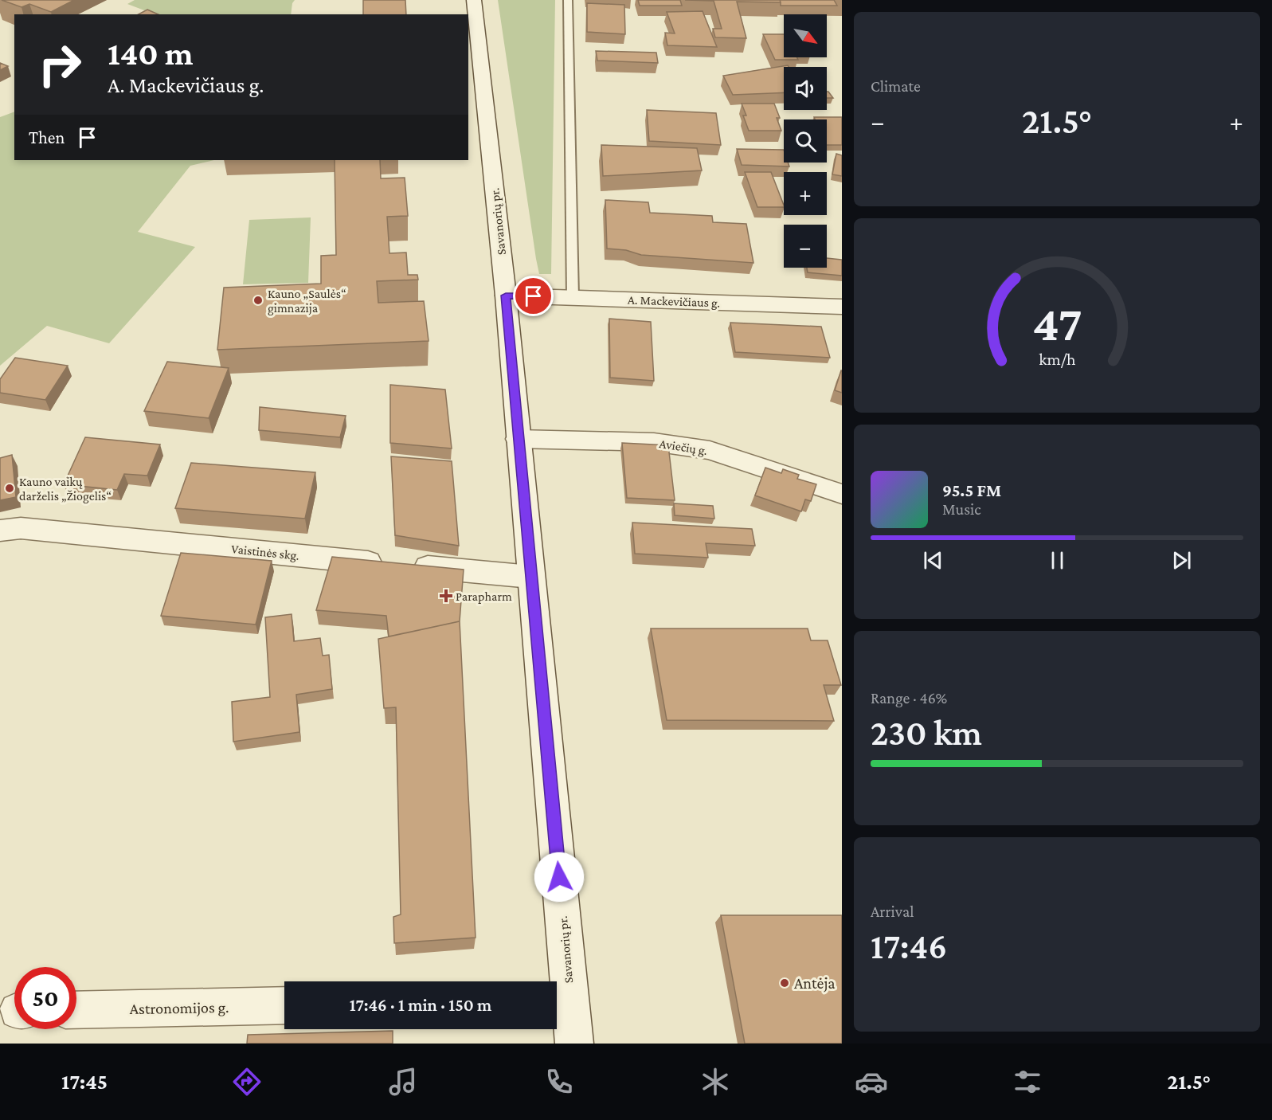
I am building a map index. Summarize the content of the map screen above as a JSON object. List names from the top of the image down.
{
  "streets": {
    "main road": [
      "Savanorių pr.",
      "A. Mackevičiaus g.",
      "Aviečių g.",
      "Vaistinės skg.",
      "Astronomijos g."
    ]
  },
  "crossings": [
    ["Savanorių pr.", "A. Mackevičiaus g."],
    ["Savanorių pr.", "Aviečių g."],
    ["Savanorių pr.", "Vaistinės skg."]
  ],
  "places": {
    "other": ["Kauno „Saulės“ gimnazija", "Kauno vaikų darželis „Žiogelis“", "Antėja"],
    "health": ["Parapharm"]
  },
  "north": "bottom right",
  "page": {
    "tile": [
      "Climate",
      ["Range · 46%", "230 km"],
      ["Arrival", "17:46"]
    ],
    "map_buttons": ["+", "−"],
    "turn": ["140 m", "A. Mackevičiaus g."],
    "heat": ["−", "21.5°", "+"],
    "then": "Then",
    "song": ["95.5 FM", "Music"],
    "limit": "50",
    "trip": "17:46 · 1 min · 150 m",
    "tabs": ["17:45", "21.5°"],
    "gauge": ["47", "km/h"]
  }
}
